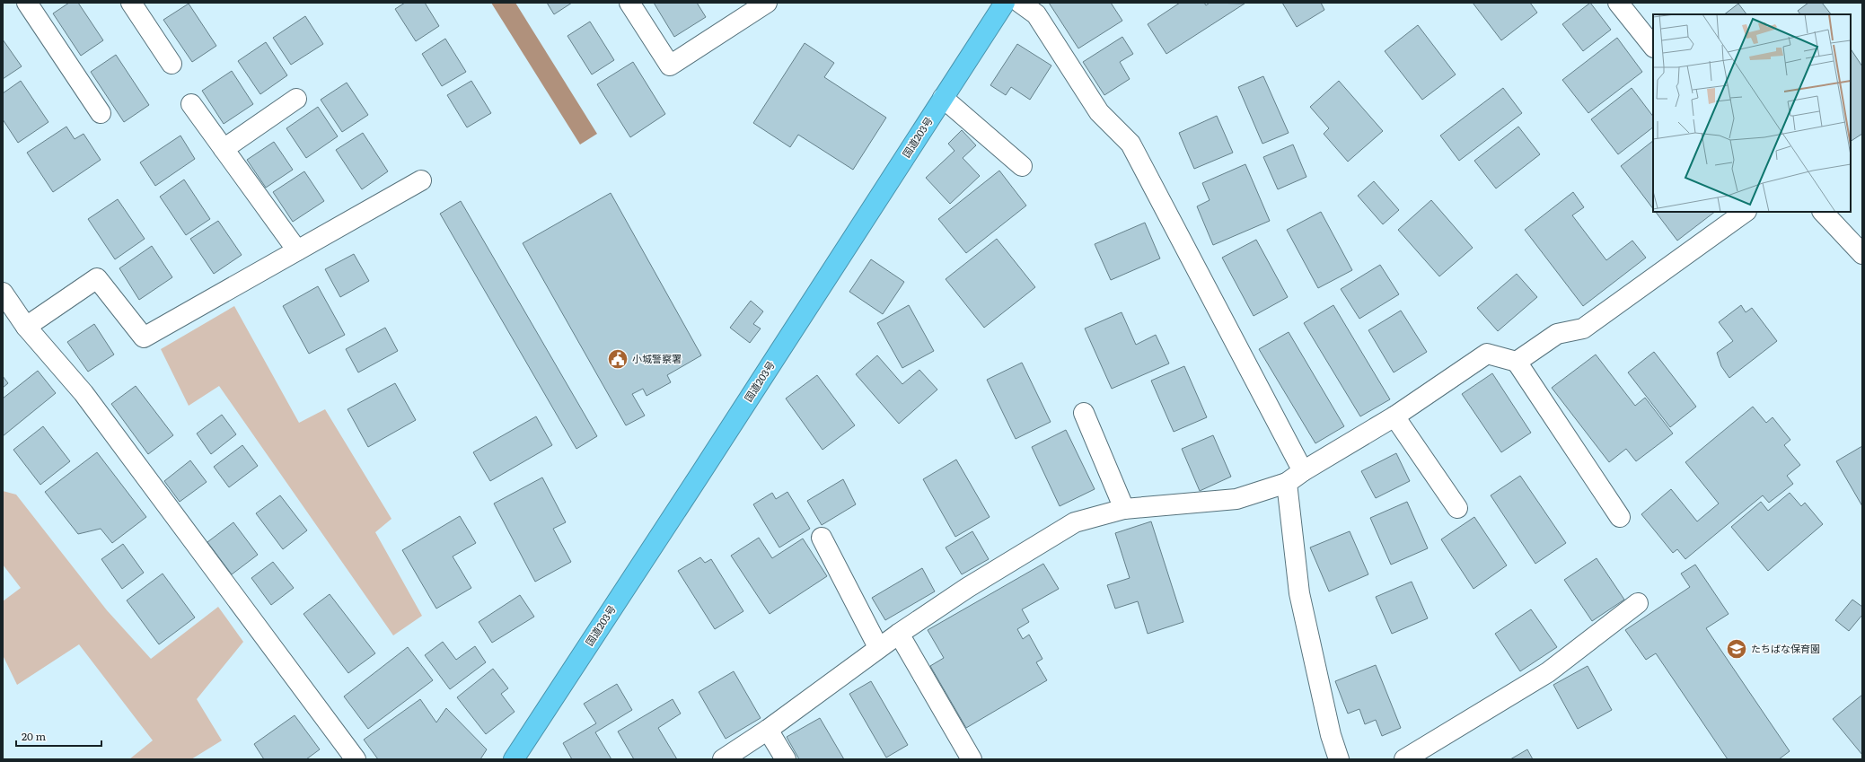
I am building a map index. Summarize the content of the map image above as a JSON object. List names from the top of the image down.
{
  "streets": {
    "highway": ["国道203号"]
  },
  "places": {
    "public building": ["小城警察署"],
    "school or university": ["たちばな保育園"]
  },
  "scale_bar": "20 m"
}
